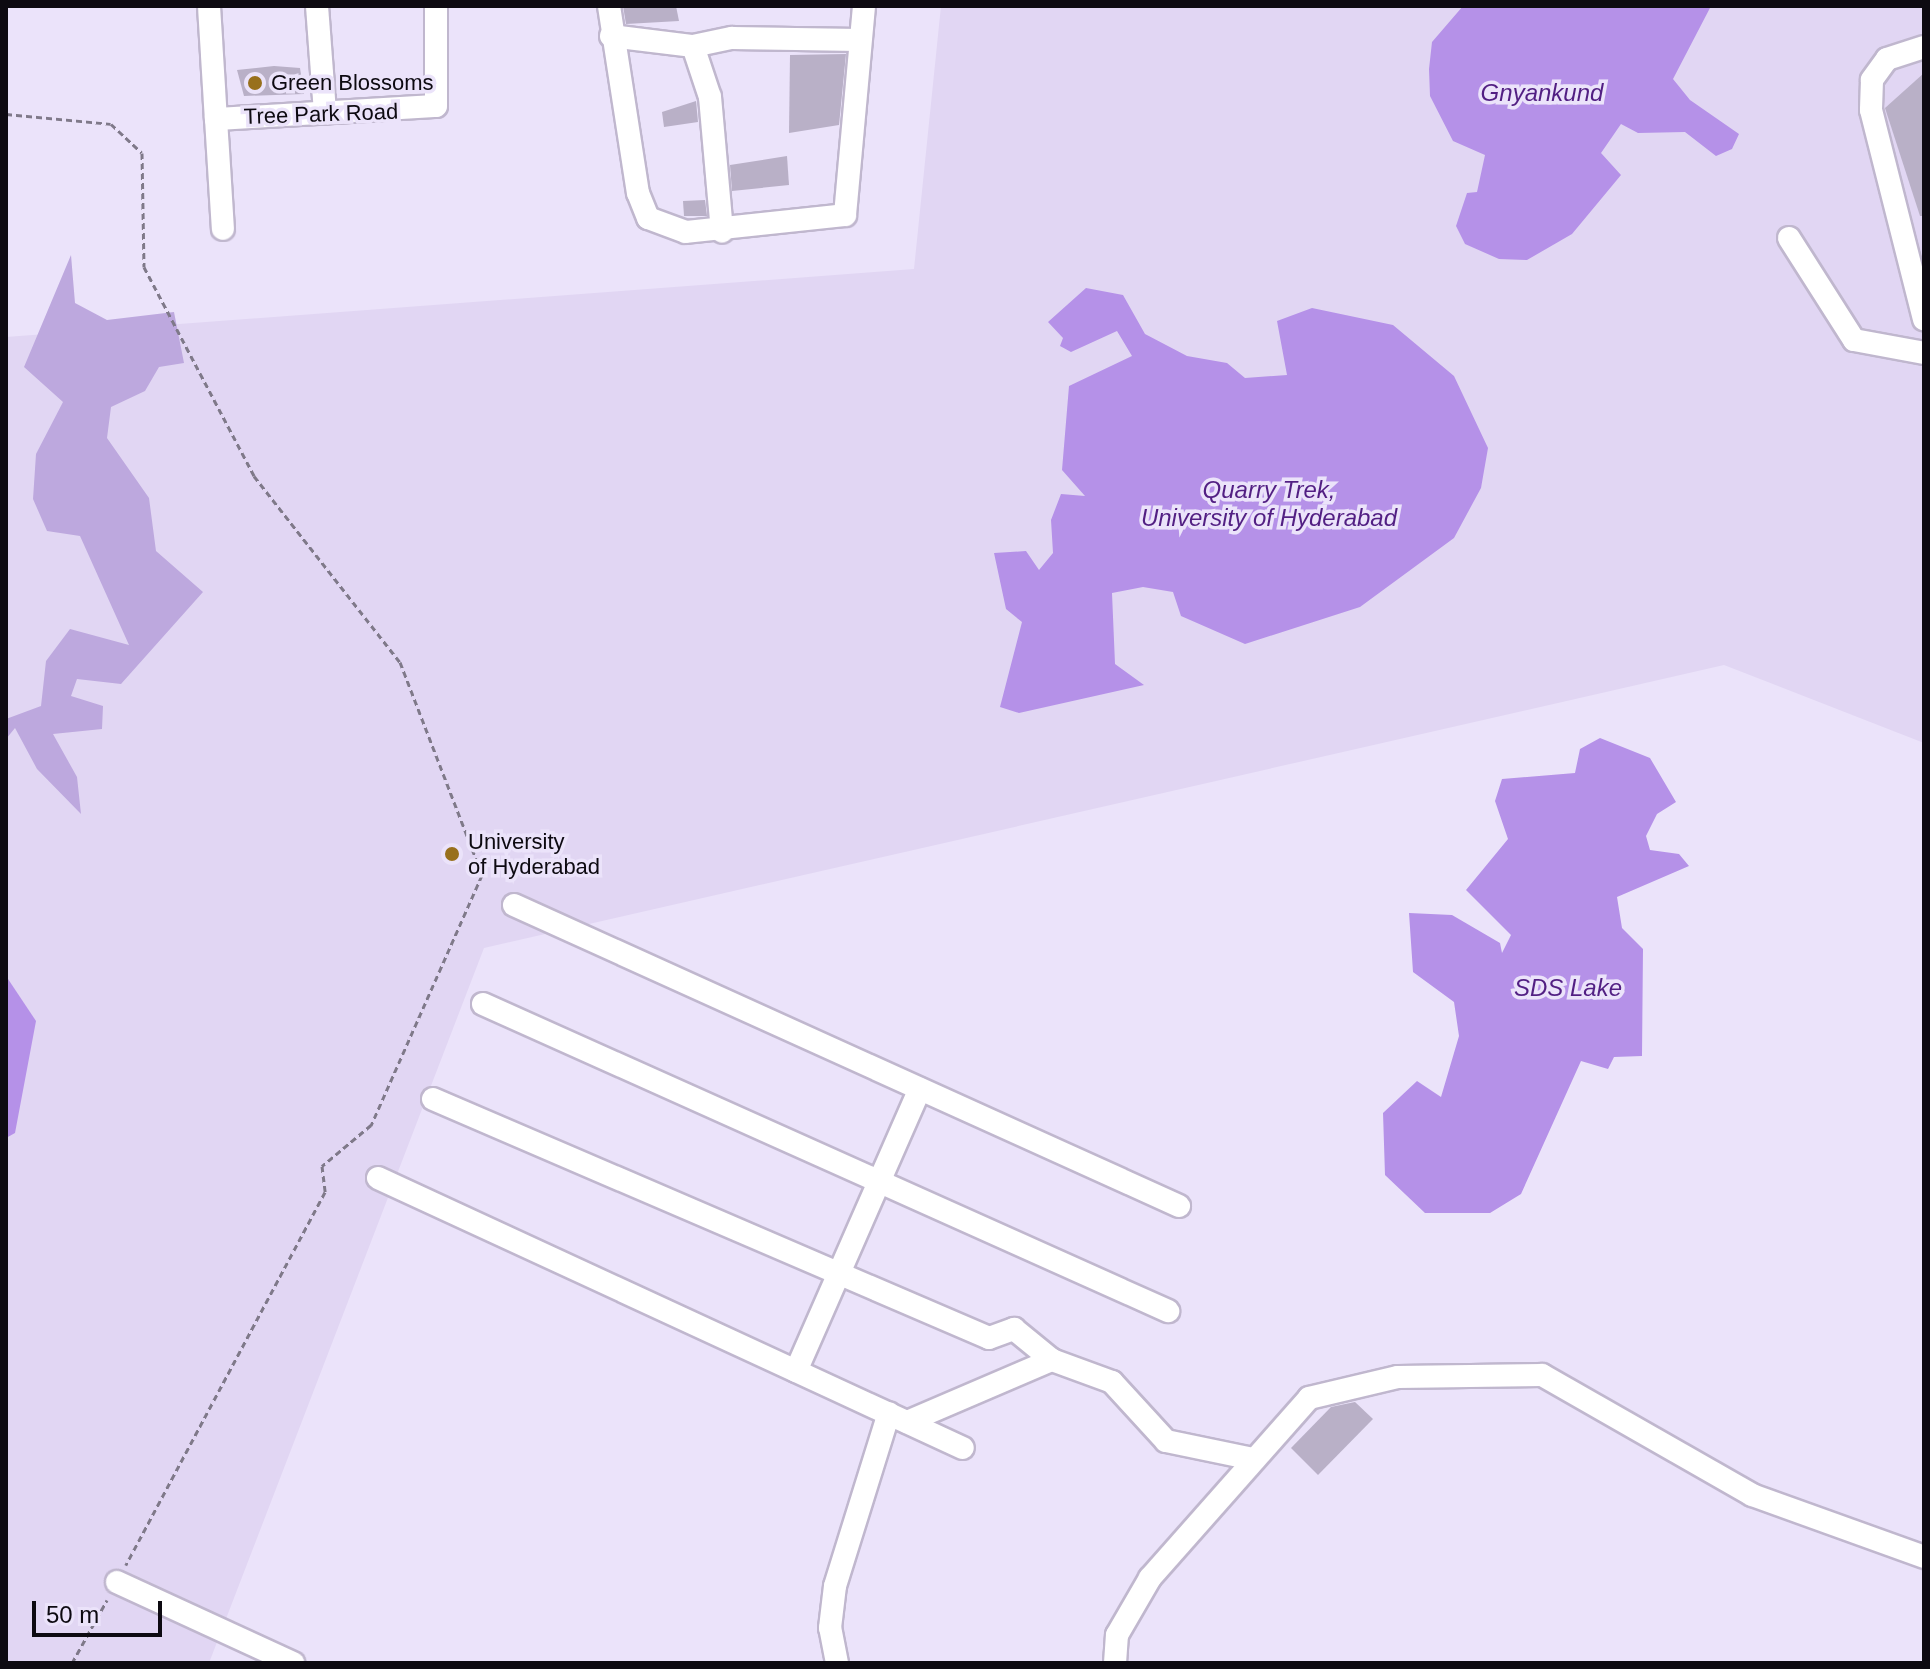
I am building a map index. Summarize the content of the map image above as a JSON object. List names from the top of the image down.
{
  "streets": {
    "street": ["Tree Park Road"]
  },
  "water": ["Gnyankund", "Quarry Trek, University of Hyderabad", "SDS Lake"],
  "places": ["Green Blossoms", "University of Hyderabad"],
  "scale_bar": "50 m"
}
